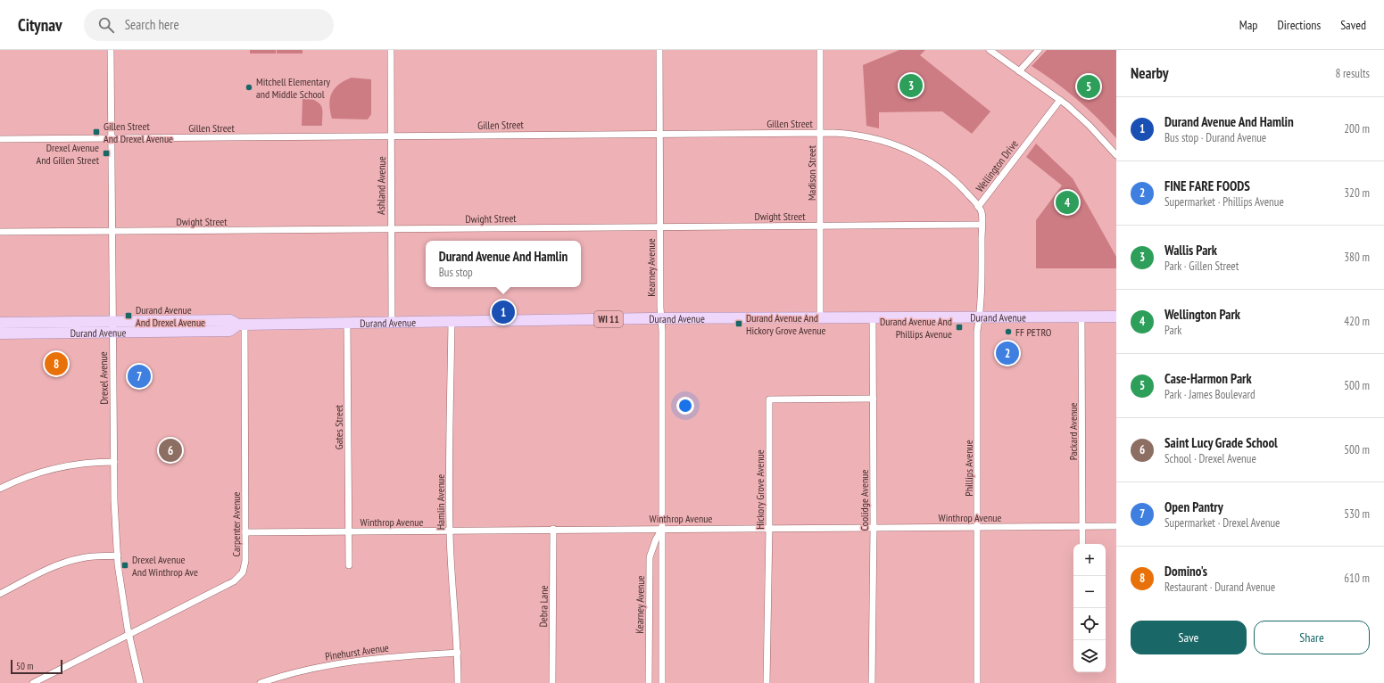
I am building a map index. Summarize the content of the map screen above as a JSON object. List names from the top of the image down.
{
  "streets": {
    "main road": ["Durand Avenue", "WI 11"],
    "street": [
      "Gillen Street",
      "Wellington Drive",
      "Madison Street",
      "Ashland Avenue",
      "Dwight Street",
      "Kearney Avenue",
      "Drexel Avenue",
      "Gates Street",
      "Packard Avenue",
      "Phillips Avenue",
      "Hickory Grove Avenue",
      "Coolidge Avenue",
      "Hamlin Avenue",
      "Winthrop Avenue",
      "Carpenter Avenue",
      "Debra Lane",
      "Pinehurst Avenue"
    ]
  },
  "crossings": [
    ["Gillen Street", "Wellington Drive"],
    ["Gillen Street", "Madison Street"],
    ["Gillen Street", "Ashland Avenue"],
    ["Gillen Street", "Kearney Avenue"],
    ["Gillen Street", "Drexel Avenue"],
    ["Wellington Drive", "Dwight Street"],
    ["Wellington Drive", "Durand Avenue"],
    ["Wellington Drive", "Phillips Avenue"],
    ["Madison Street", "Dwight Street"],
    ["Madison Street", "Durand Avenue"],
    ["Ashland Avenue", "Dwight Street"],
    ["Ashland Avenue", "Durand Avenue"],
    ["Dwight Street", "Kearney Avenue"],
    ["Dwight Street", "Drexel Avenue"],
    ["Kearney Avenue", "Durand Avenue"],
    ["Kearney Avenue", "Winthrop Avenue"],
    ["Durand Avenue", "Drexel Avenue"],
    ["Durand Avenue", "Gates Street"],
    ["Durand Avenue", "Packard Avenue"],
    ["Durand Avenue", "Phillips Avenue"],
    ["Durand Avenue", "Coolidge Avenue"],
    ["Durand Avenue", "Hamlin Avenue"],
    ["Durand Avenue", "Carpenter Avenue"],
    ["Drexel Avenue", "Carpenter Avenue"],
    ["Gates Street", "Winthrop Avenue"],
    ["Packard Avenue", "Winthrop Avenue"],
    ["Phillips Avenue", "Winthrop Avenue"],
    ["Hickory Grove Avenue", "Coolidge Avenue"],
    ["Hickory Grove Avenue", "Winthrop Avenue"],
    ["Coolidge Avenue", "Winthrop Avenue"],
    ["Hamlin Avenue", "Winthrop Avenue"],
    ["Hamlin Avenue", "Pinehurst Avenue"],
    ["Winthrop Avenue", "Carpenter Avenue"],
    ["Winthrop Avenue", "Debra Lane"]
  ],
  "places": {
    "other": ["Mitchell Elementary and Middle School", "FF PETRO"],
    "transit": [
      "Gillen Street And Drexel Avenue",
      "Drexel Avenue And Gillen Street",
      "Durand Avenue And Drexel Avenue",
      "Durand Avenue And Hickory Grove Avenue",
      "Durand Avenue And Phillips Avenue",
      "Drexel Avenue And Winthrop Ave"
    ]
  },
  "scale_bar": "50 m",
  "page": {
    "header": "Citynav",
    "search": "Search here",
    "nav": ["Map", "Directions", "Saved"],
    "heading": ["Nearby", "8 results"],
    "pins": [
      "3",
      "5",
      "4",
      "1",
      "2",
      "8",
      "7",
      "6"
    ],
    "list": [
      {
        "mark": "1",
        "name": "Durand Avenue And Hamlin",
        "note": "Bus stop · Durand Avenue",
        "value": "200 m"
      },
      {
        "mark": "2",
        "name": "FINE FARE FOODS",
        "note": "Supermarket · Phillips Avenue",
        "value": "320 m"
      },
      {
        "mark": "3",
        "name": "Wallis Park",
        "note": "Park · Gillen Street",
        "value": "380 m"
      },
      {
        "mark": "4",
        "name": "Wellington Park",
        "note": "Park",
        "value": "420 m"
      },
      {
        "mark": "5",
        "name": "Case-Harmon Park",
        "note": "Park · James Boulevard",
        "value": "500 m"
      },
      {
        "mark": "6",
        "name": "Saint Lucy Grade School",
        "note": "School · Drexel Avenue",
        "value": "500 m"
      },
      {
        "mark": "7",
        "name": "Open Pantry",
        "note": "Supermarket · Drexel Avenue",
        "value": "530 m"
      },
      {
        "mark": "8",
        "name": "Domino's",
        "note": "Restaurant · Durand Avenue",
        "value": "610 m"
      }
    ],
    "popup": ["Durand Avenue And Hamlin", "Bus stop"],
    "map_buttons": ["+", "−"],
    "buttons": ["Save", "Share"],
    "scale": "50 m"
  }
}
